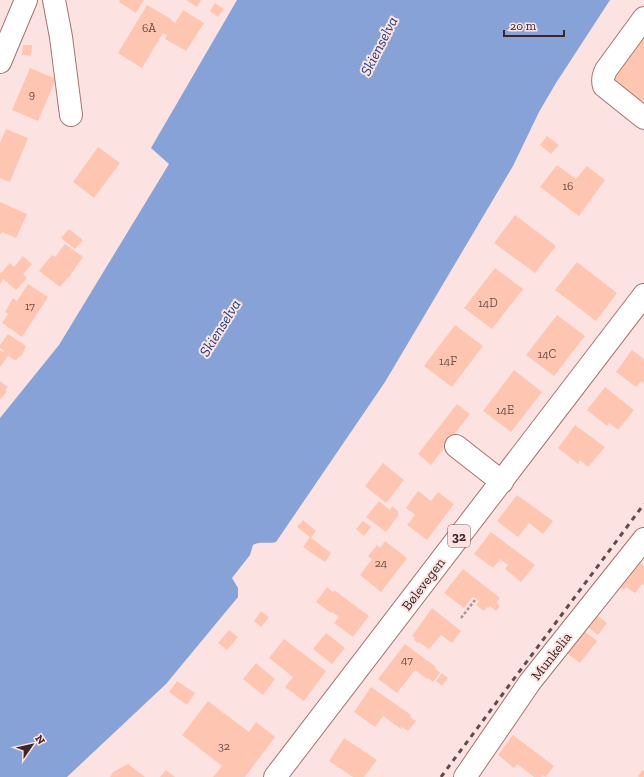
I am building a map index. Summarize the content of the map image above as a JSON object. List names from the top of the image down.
{
  "streets": {
    "main road": ["32", "Bølevegen", "Munkelia"]
  },
  "water": ["Skienselva"],
  "house_numbers": [
    "6A",
    "9",
    "16",
    "14D",
    "17",
    "14C",
    "14F",
    "14E",
    "24",
    "47",
    "32"
  ],
  "scale_bar": "20 m",
  "north": "top right"
}
